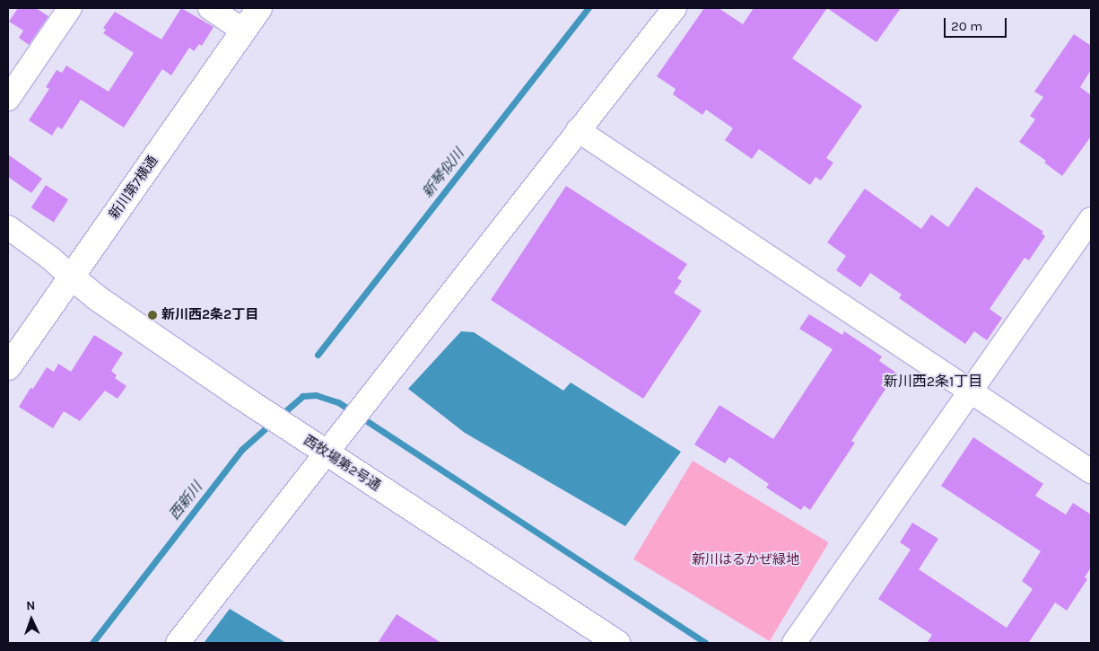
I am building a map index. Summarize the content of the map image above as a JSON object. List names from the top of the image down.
{
  "streets": {
    "street": ["新川第7横通", "西牧場第2号通"]
  },
  "crossings": [
    ["新川第7横通", "西牧場第2号通"]
  ],
  "districts": ["新川西2条1丁目"],
  "water": ["新琴似川", "西新川"],
  "parks": ["新川はるかぜ緑地"],
  "places": ["新川西2条2丁目"],
  "scale_bar": "20 m",
  "north": "top"
}
